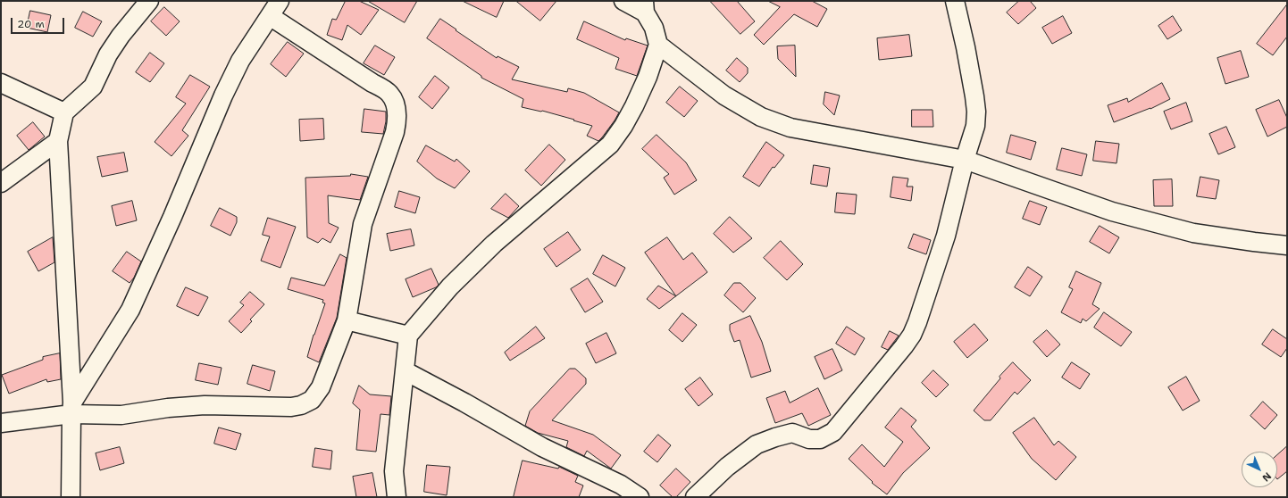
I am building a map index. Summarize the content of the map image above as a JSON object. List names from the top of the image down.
{
  "scale_bar": "20 m",
  "north": "bottom right"
}
